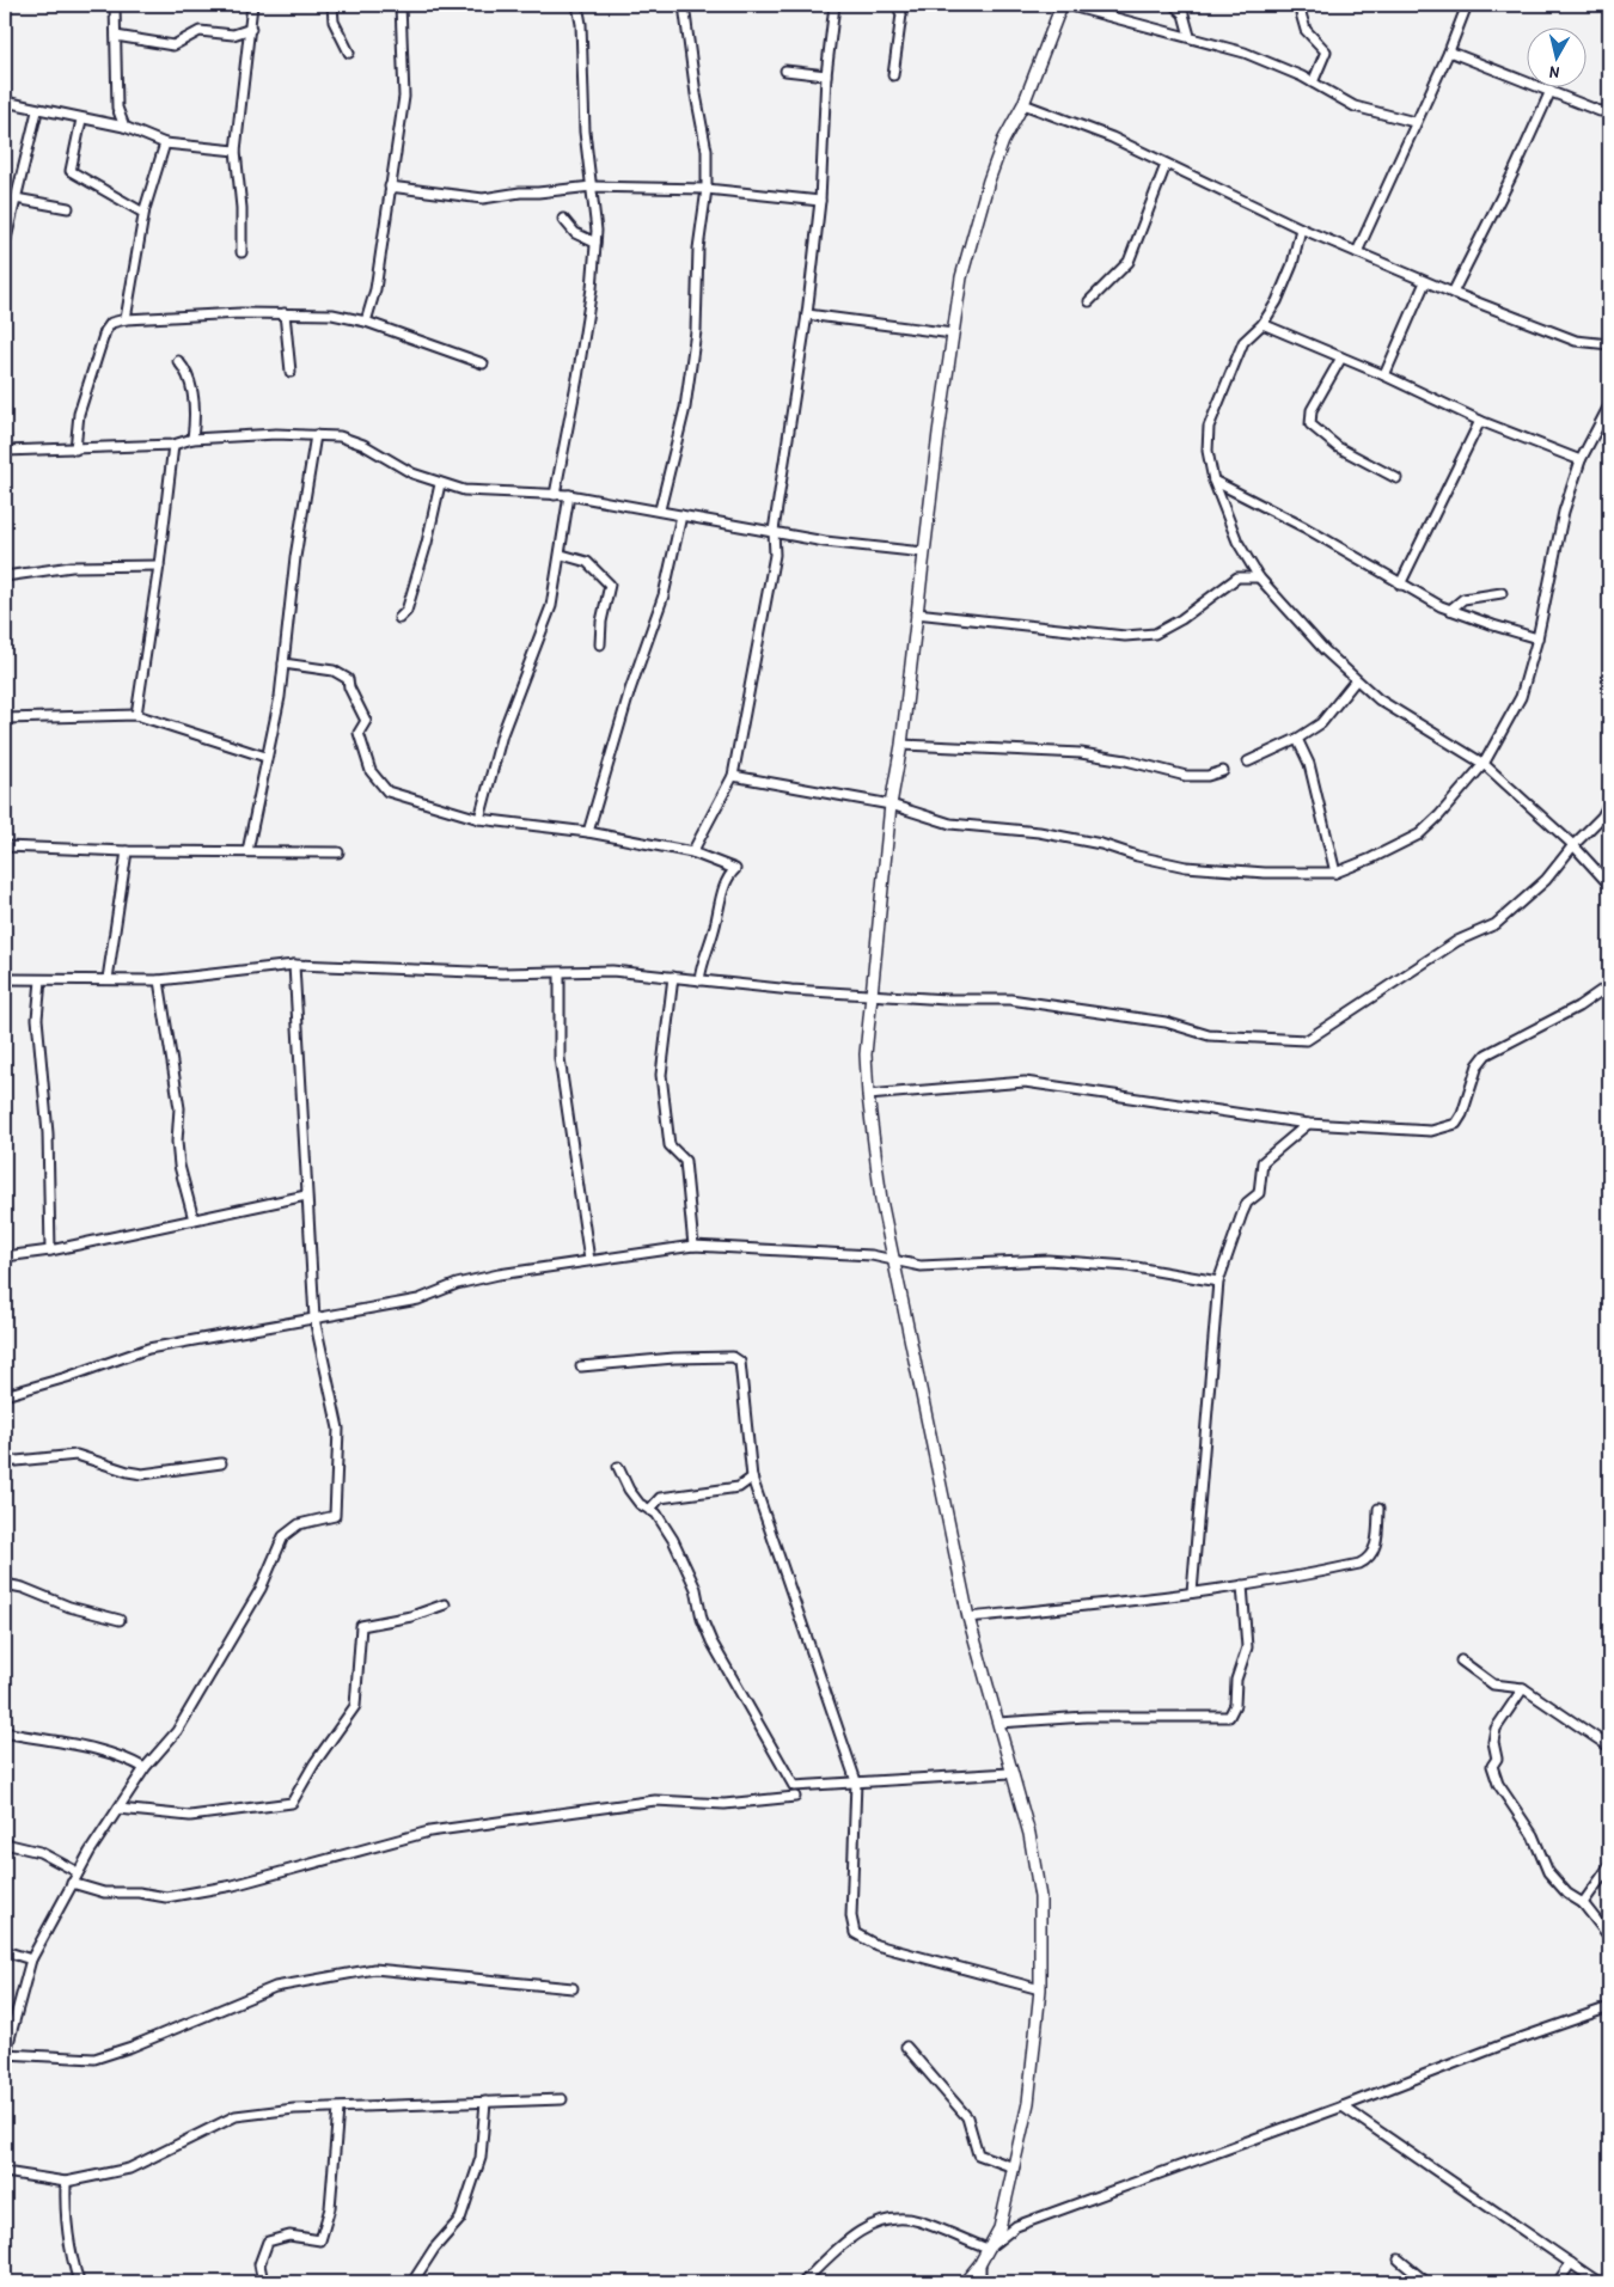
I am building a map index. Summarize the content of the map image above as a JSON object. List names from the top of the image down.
{
  "north": "bottom"
}
